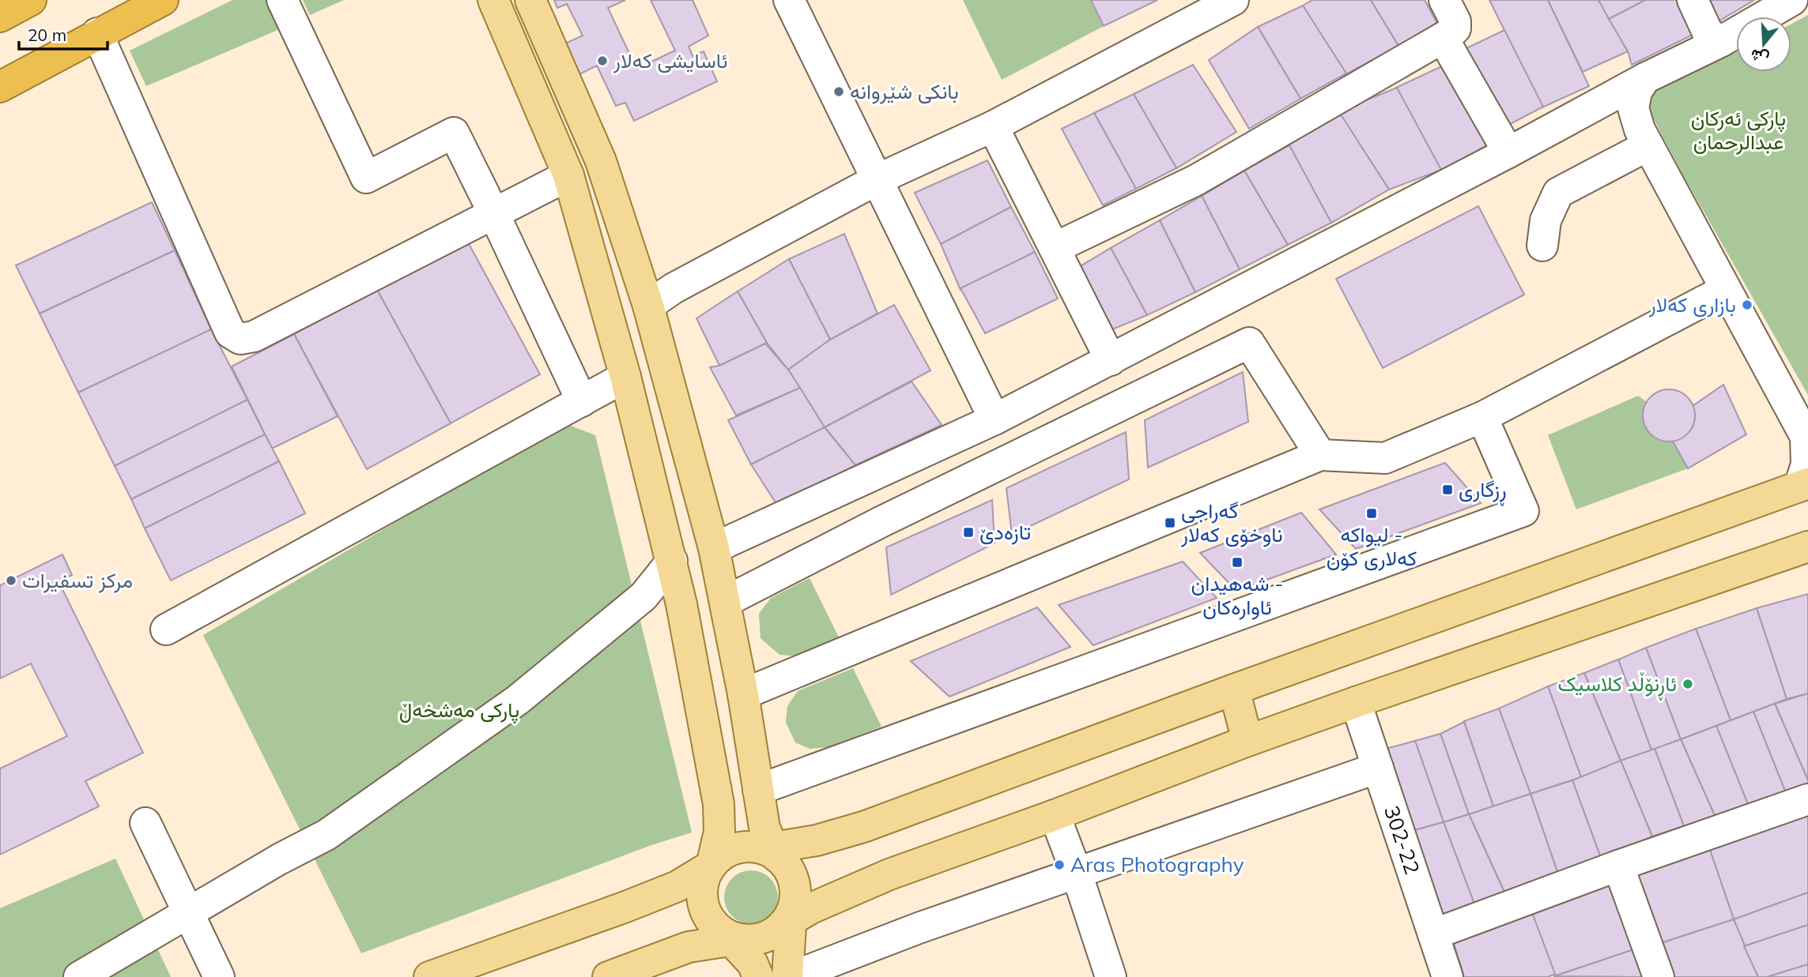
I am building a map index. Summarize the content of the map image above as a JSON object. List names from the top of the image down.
{
  "streets": {
    "street": ["302-22"]
  },
  "parks": ["پارکی ئەرکان عبدالرحمان", "پارکی مەشخەڵ"],
  "places": {
    "other": [
      "ئاسایشی کەلار",
      "بانکی شێروانە",
      "بازاری کەلار",
      "مركز تسفيرات",
      "ئاڕنۆڵد کلاسیک",
      "Aras Photography"
    ],
    "transit": [
      "ڕزگاری",
      "لیواکە - کەلاری کۆن",
      "گەراجی ناوخۆی کەلار",
      "تازەدێ",
      "شەهیدان - ئاوارەکان"
    ]
  },
  "scale_bar": "20 m",
  "north": "bottom"
}
